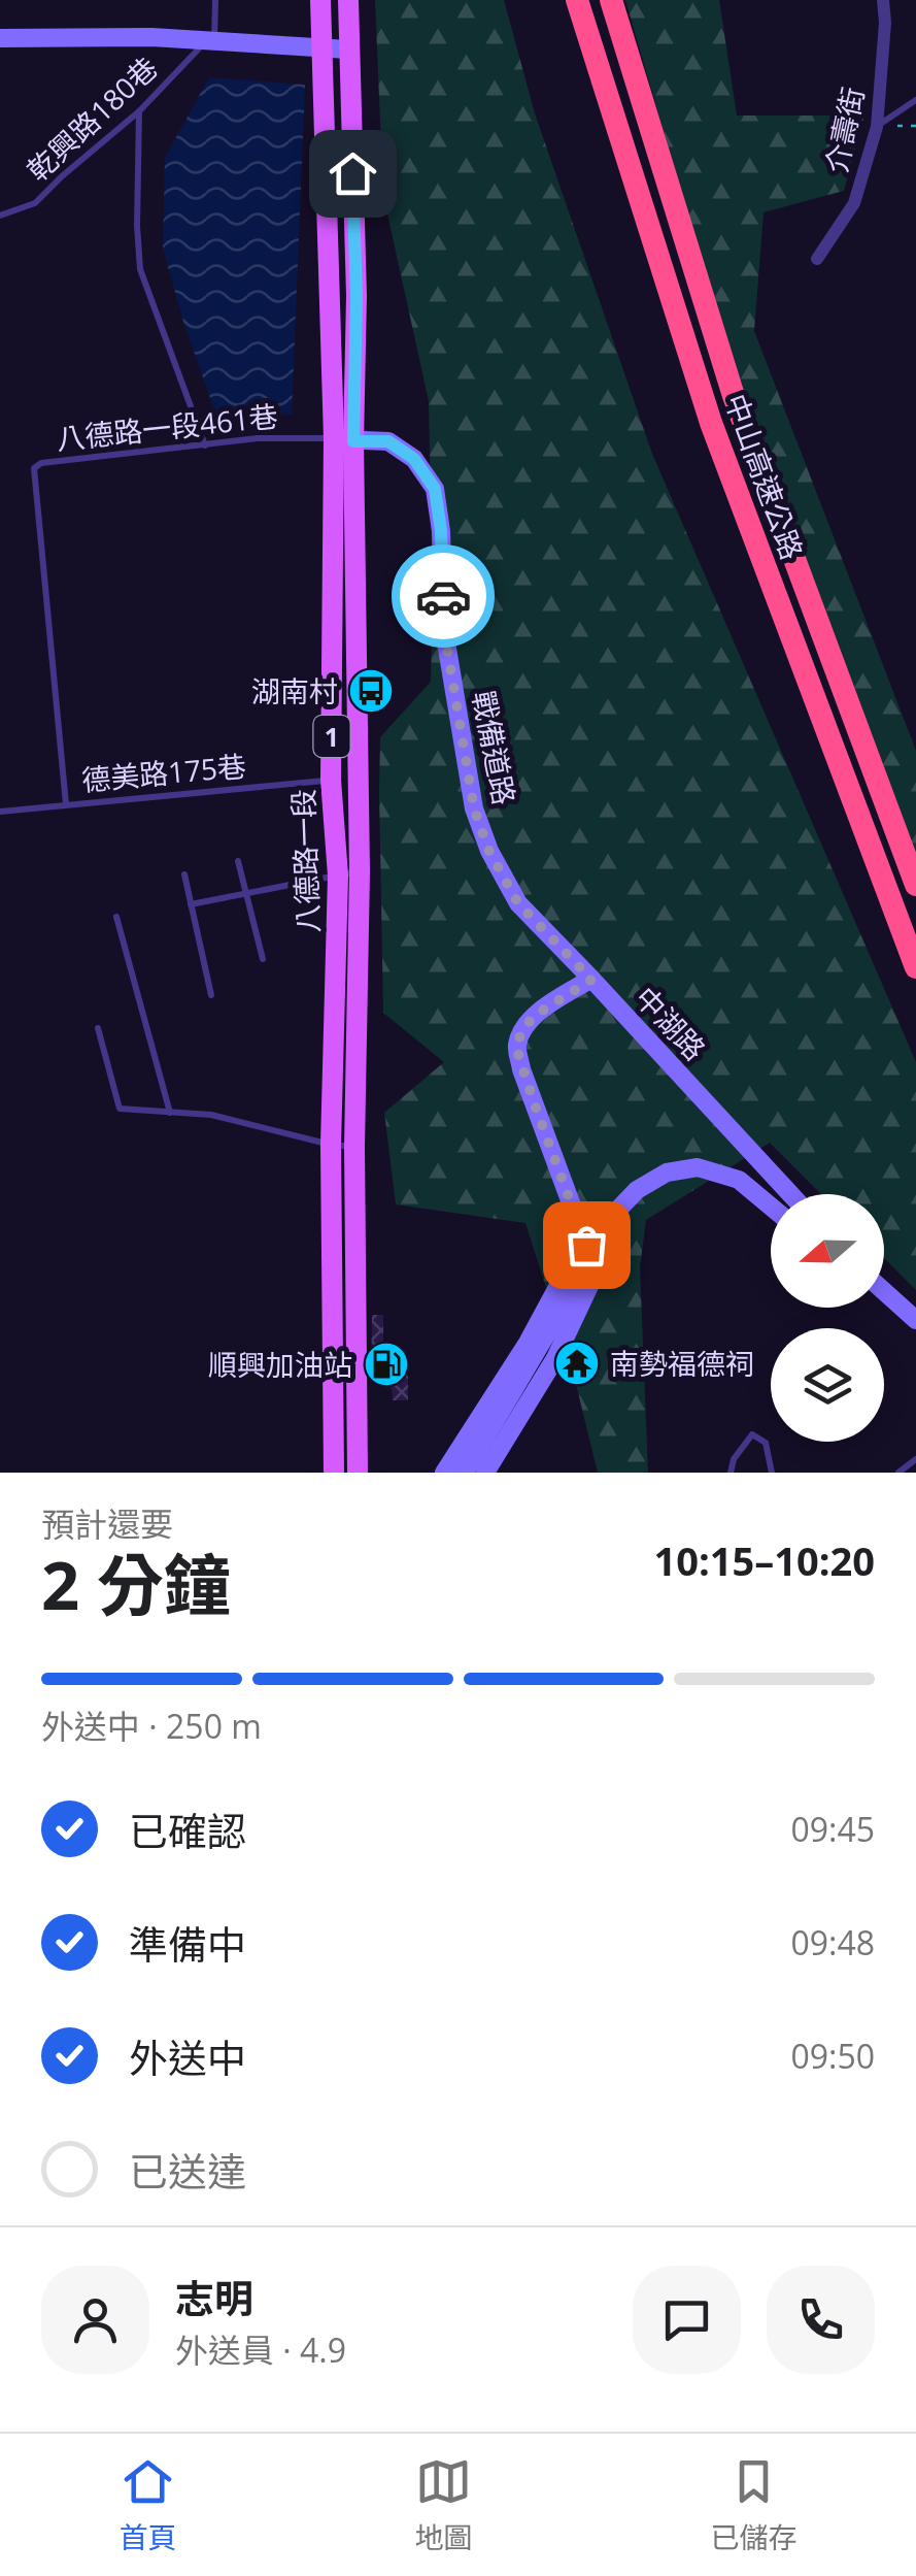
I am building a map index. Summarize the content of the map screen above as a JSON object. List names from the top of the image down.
{
  "streets": {
    "highway": ["中山高速公路"],
    "main road": ["1", "八德路一段"],
    "street": ["介壽街", "戰備道路", "中湖路"],
    "lane": ["乾興路180巷", "八德路一段461巷", "德美路175巷"]
  },
  "crossings": [
    ["八德路一段461巷", "戰備道路"],
    ["八德路一段461巷", "德美路175巷"],
    ["八德路一段461巷", "八德路一段"],
    ["戰備道路", "八德路一段"],
    ["戰備道路", "中湖路"],
    ["德美路175巷", "八德路一段"]
  ],
  "places": {
    "bus stop": ["湖南村"],
    "temple": ["南勢福德祠"],
    "fuel station": ["順興加油站"]
  },
  "north": "left",
  "page": {
    "heading": ["2 分鐘", "預計還要", "10:15–10:20"],
    "panel": ["志明", "外送員 · 4.9"],
    "bar": "外送中 · 250 m",
    "list": [
      ["已確認", "09:45"],
      ["準備中", "09:48"],
      ["外送中", "09:50"],
      "已送達"
    ],
    "tabs": ["首頁", "地圖", "已儲存"]
  }
}
